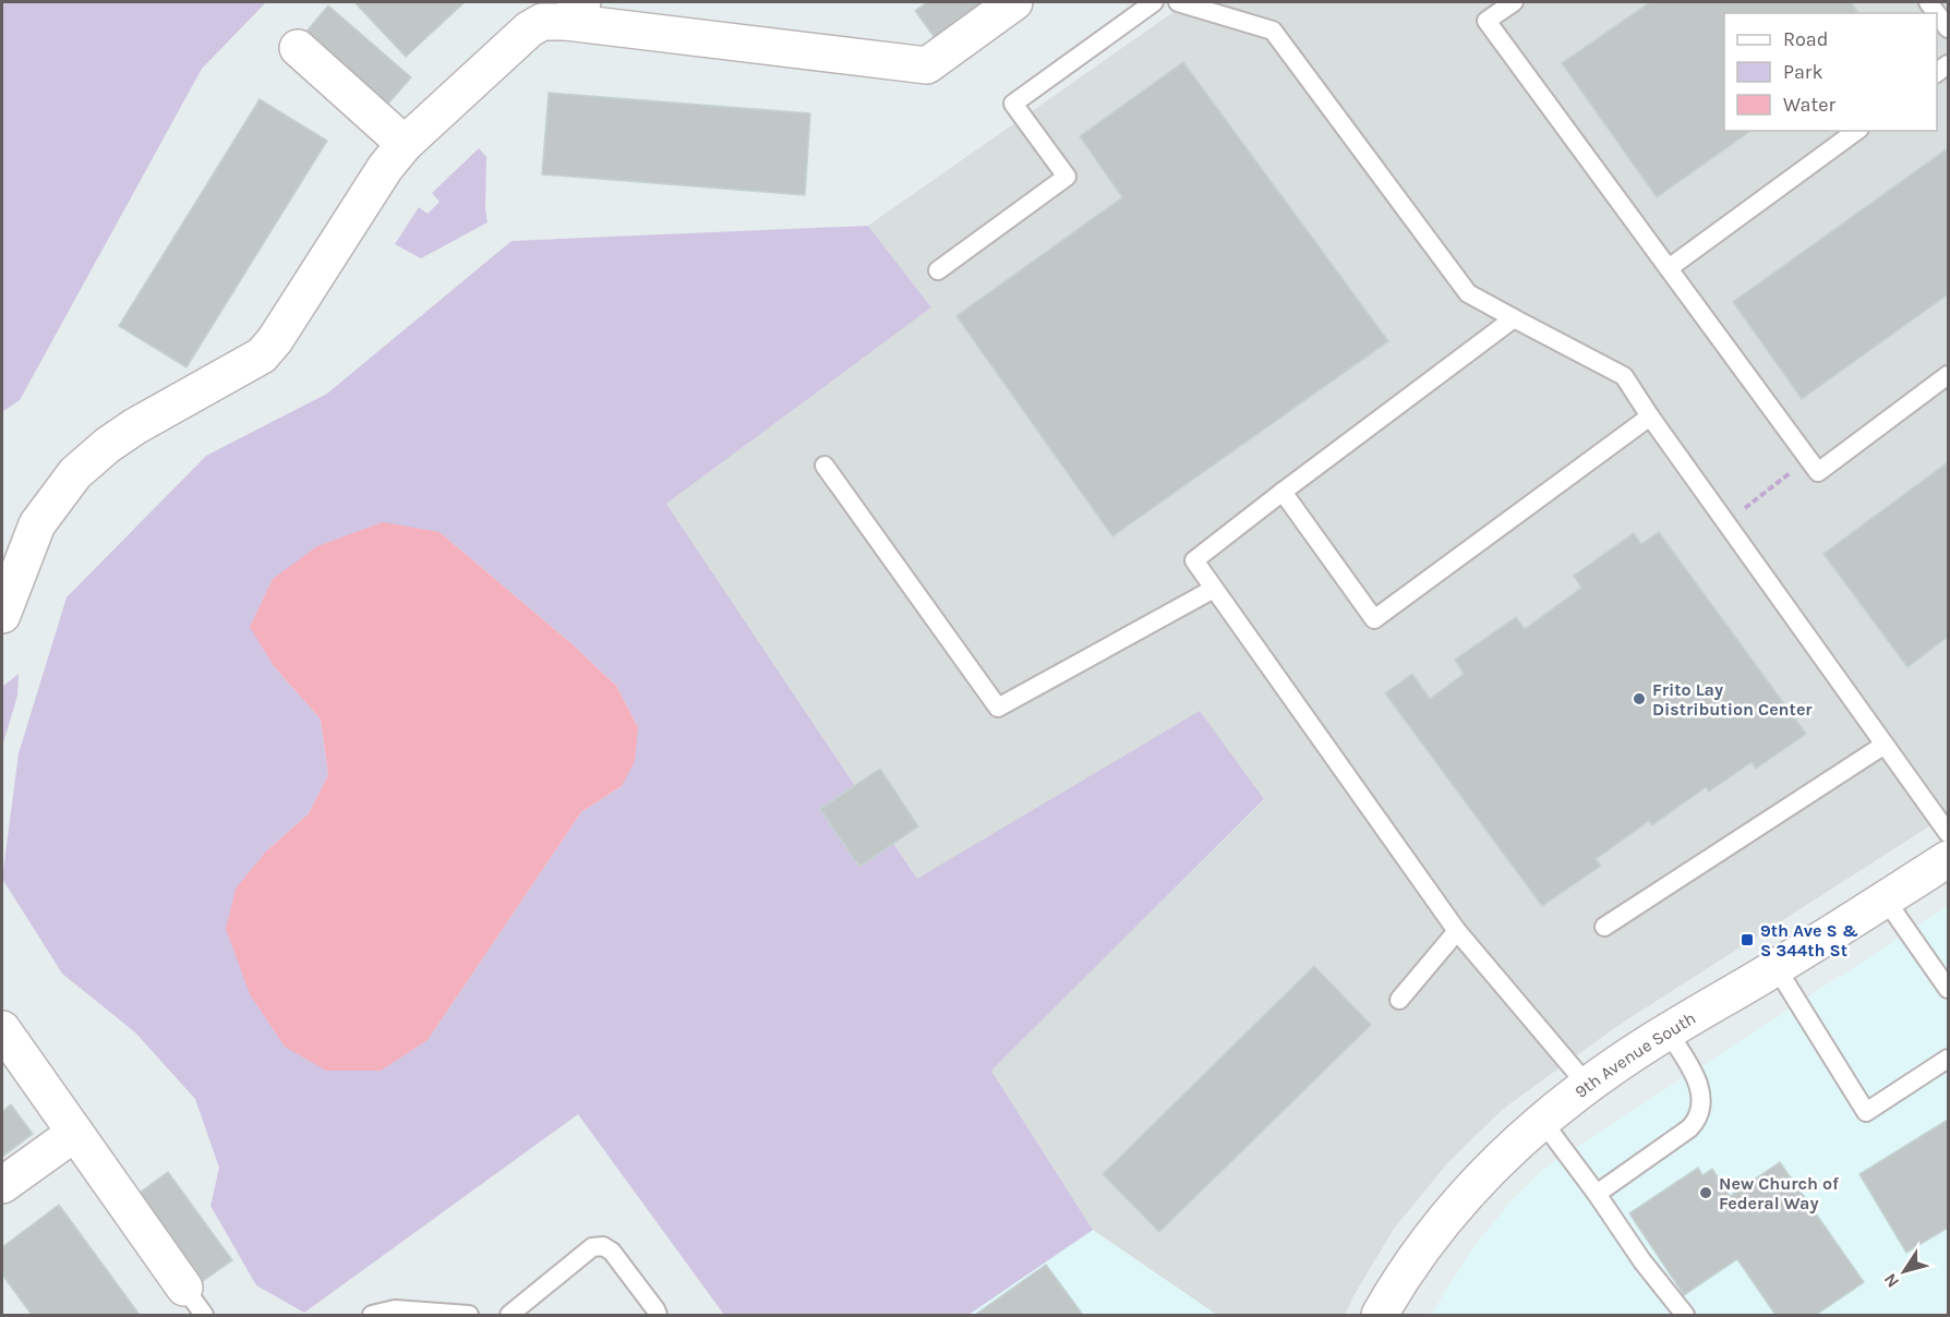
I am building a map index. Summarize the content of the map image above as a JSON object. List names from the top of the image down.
{
  "streets": {
    "street": ["9th Avenue South"]
  },
  "places": {
    "other": ["Frito Lay Distribution Center", "New Church of Federal Way"],
    "transit": ["9th Ave S & S 344th St"]
  },
  "legend": ["Road", "Park", "Water"],
  "north": "bottom left"
}
